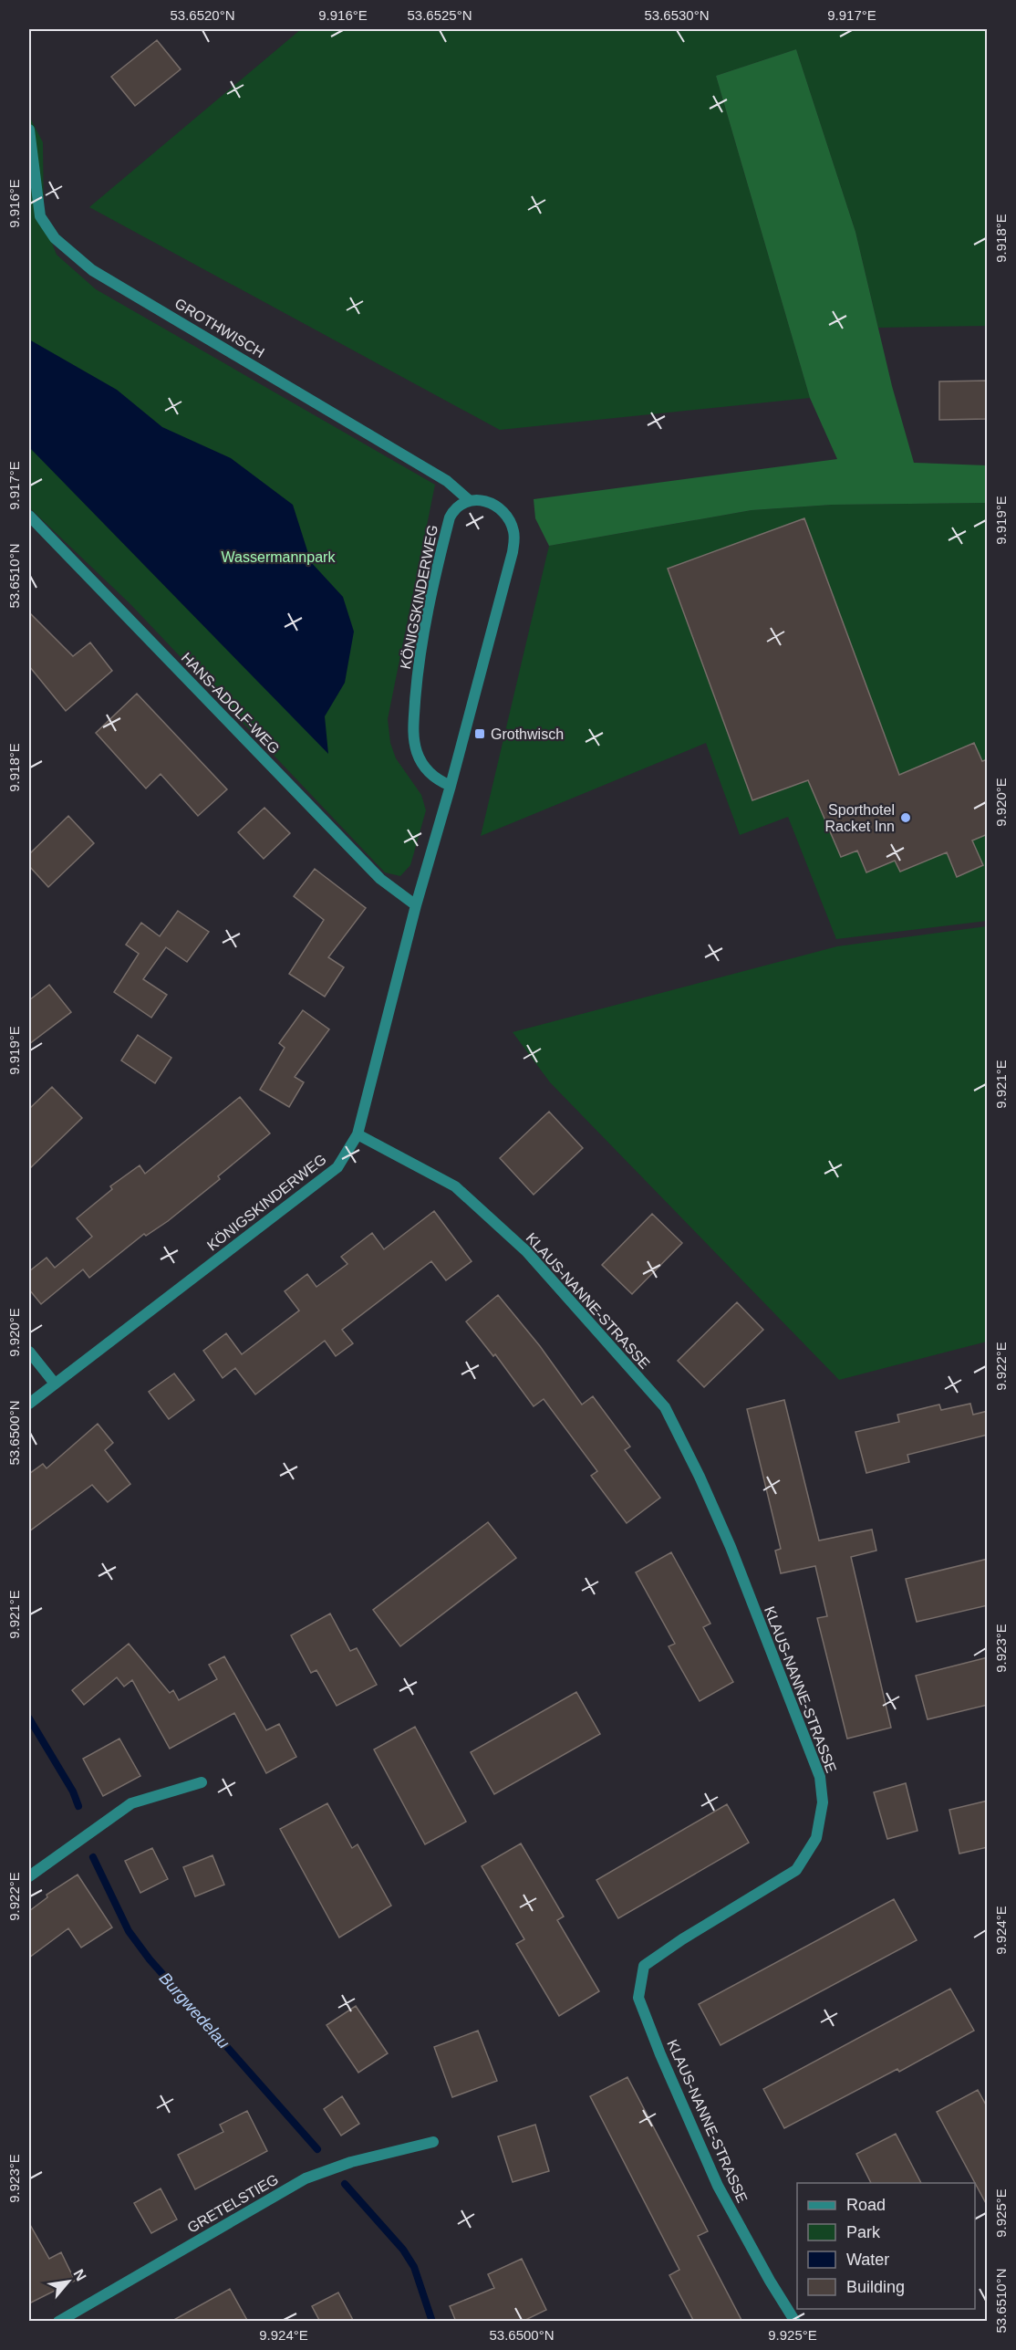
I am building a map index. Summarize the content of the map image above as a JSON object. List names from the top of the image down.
{
  "streets": {
    "street": [
      "GROTHWISCH",
      "KÖNIGSKINDERWEG",
      "HANS-ADOLF-WEG",
      "KLAUS-NANNE-STRASSE",
      "GRETELSTIEG"
    ]
  },
  "crossings": [
    ["GROTHWISCH", "KÖNIGSKINDERWEG"],
    ["KÖNIGSKINDERWEG", "HANS-ADOLF-WEG"],
    ["KÖNIGSKINDERWEG", "KLAUS-NANNE-STRASSE"]
  ],
  "water": ["Burgwedelau"],
  "parks": ["Wassermannpark"],
  "places": {
    "transit": ["Grothwisch"],
    "other": ["Sporthotel Racket Inn"]
  },
  "legend": [
    "Road",
    "Park",
    "Water",
    "Building"
  ],
  "north": "top right",
  "coordinates": [
    "53.6520°N",
    "9.916°E",
    "53.6525°N",
    "53.6530°N",
    "9.917°E",
    "9.918°E",
    "9.919°E",
    "53.6510°N",
    "9.920°E",
    "9.921°E",
    "9.922°E",
    "53.6500°N",
    "9.923°E",
    "9.924°E",
    "9.925°E"
  ]
}
